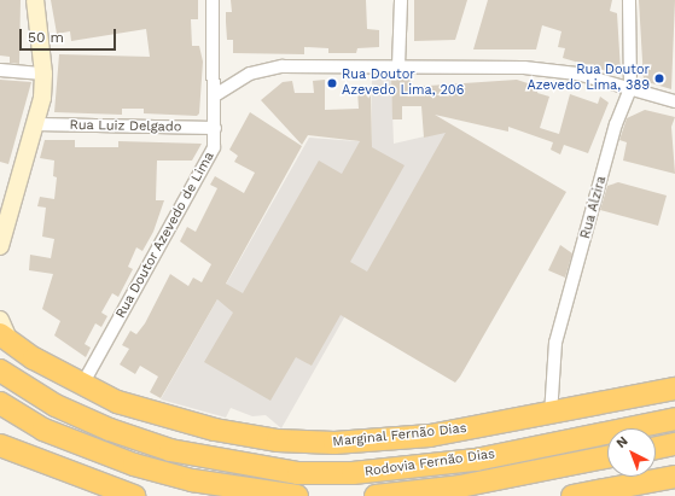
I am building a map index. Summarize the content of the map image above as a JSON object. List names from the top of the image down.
{
  "streets": {
    "highway": ["Marginal Fernão Dias", "Rodovia Fernão Dias"],
    "street": ["Rua Luiz Delgado", "Rua Alzira", "Rua Doutor Azevedo de Lima"]
  },
  "crossings": [
    ["Rua Luiz Delgado", "Rua Doutor Azevedo de Lima"],
    ["Rua Alzira", "Marginal Fernão Dias"],
    ["Rua Doutor Azevedo de Lima", "Marginal Fernão Dias"]
  ],
  "places": ["Rua Doutor Azevedo Lima, 389", "Rua Doutor Azevedo Lima, 206"],
  "scale_bar": "50 m",
  "north": "top left"
}
